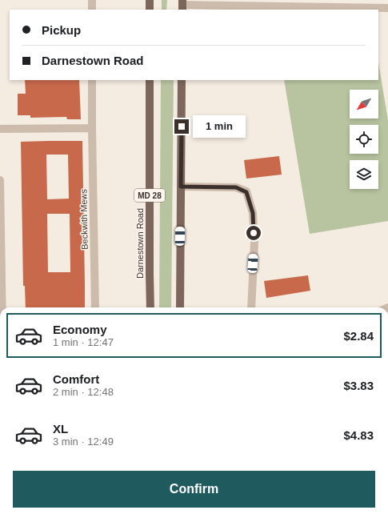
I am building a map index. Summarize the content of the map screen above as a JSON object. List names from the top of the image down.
{
  "streets": {
    "main road": ["MD 28", "Darnestown Road"],
    "street": ["Beckwith Mews"]
  },
  "north": "bottom left",
  "page": {
    "banner": ["Pickup", "Darnestown Road"],
    "bubble": "1 min",
    "list": [
      {
        "name": "Economy",
        "note": "1 min · 12:47",
        "value": "$2.84"
      },
      {
        "name": "Comfort",
        "note": "2 min · 12:48",
        "value": "$3.83"
      },
      {
        "name": "XL",
        "note": "3 min · 12:49",
        "value": "$4.83"
      }
    ],
    "buttons": "Confirm"
  }
}
